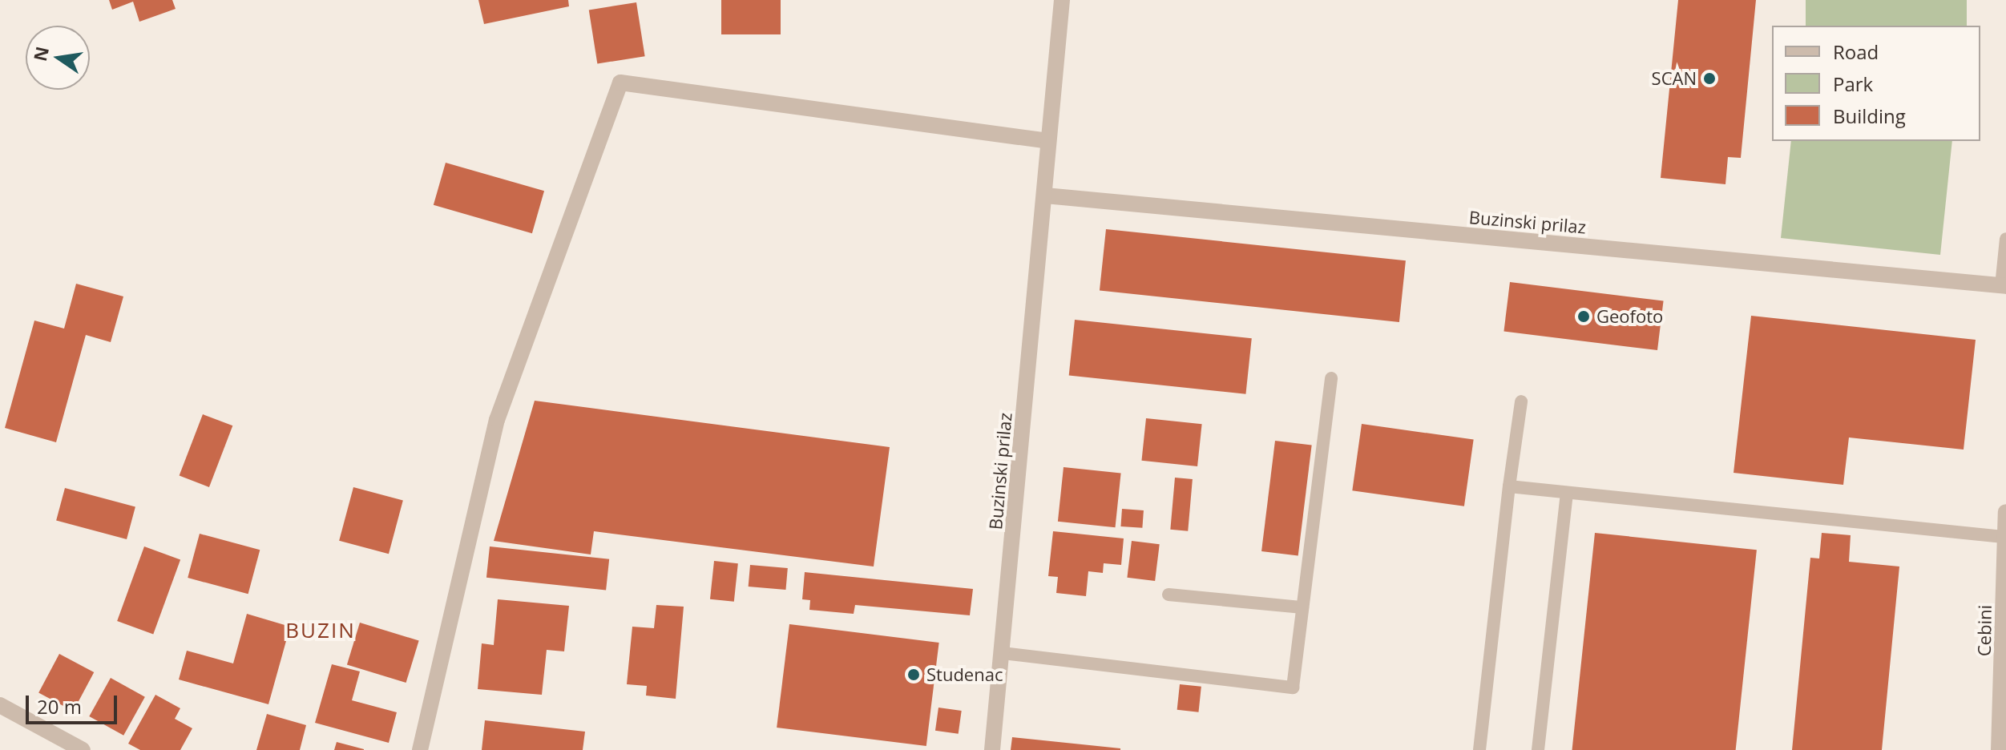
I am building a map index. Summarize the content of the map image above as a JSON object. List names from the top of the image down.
{
  "streets": {
    "street": ["Buzinski prilaz", "Cebini"]
  },
  "districts": ["BUZIN"],
  "places": ["SCAN", "Geofoto", "Studenac"],
  "legend": ["Road", "Park", "Building"],
  "scale_bar": "20 m",
  "north": "left"
}
